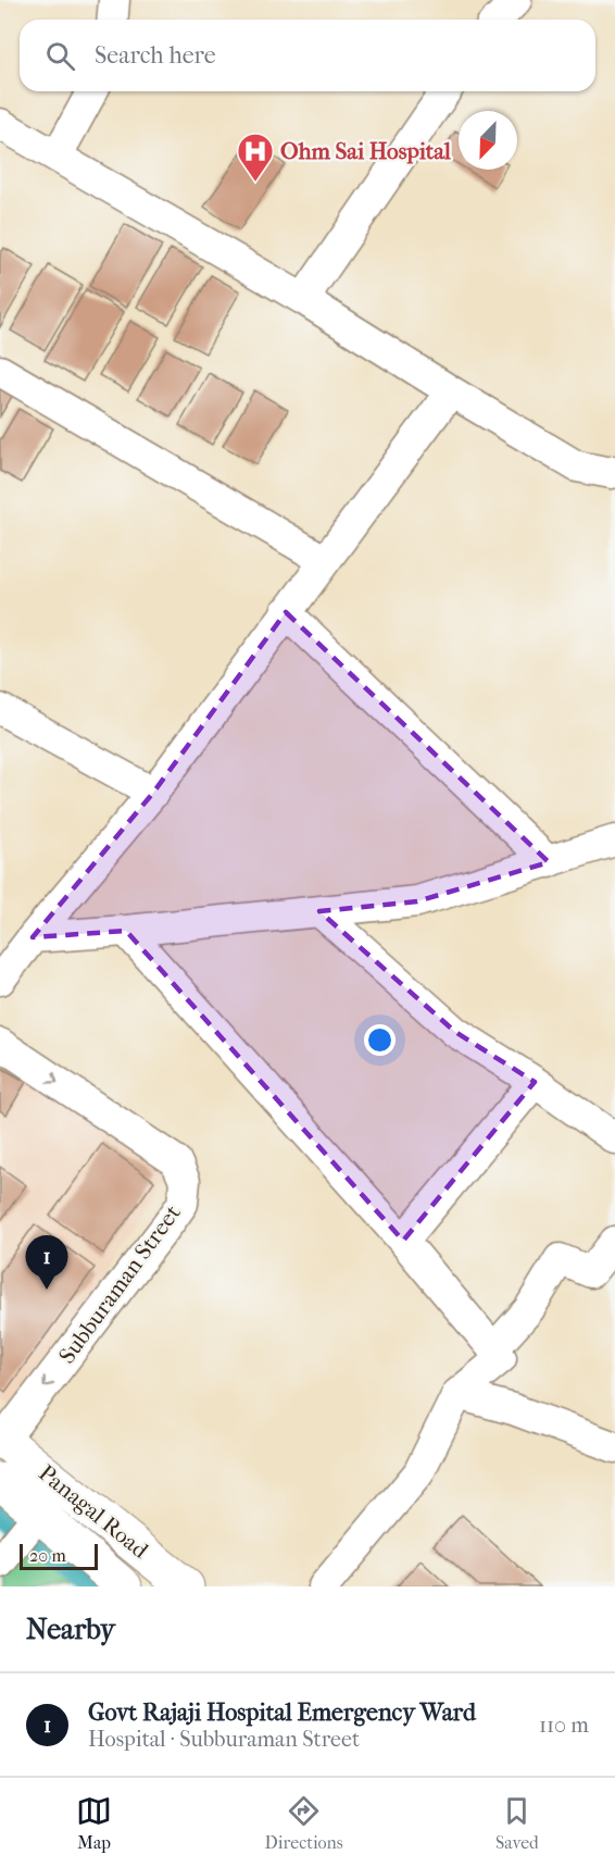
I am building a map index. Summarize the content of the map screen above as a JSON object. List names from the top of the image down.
{
  "streets": {
    "main road": ["Panagal Road"],
    "street": ["Subburaman Street"]
  },
  "crossings": [
    ["Subburaman Street", "Panagal Road"]
  ],
  "places": {
    "hospital": ["Ohm Sai Hospital"]
  },
  "scale_bar": "20 m",
  "north": "bottom left",
  "page": {
    "search": "Search here",
    "pins": "1",
    "scale": "20 m",
    "heading": "Nearby",
    "list": [
      {
        "mark": "1",
        "name": "Govt Rajaji Hospital Emergency Ward",
        "note": "Hospital · Subburaman Street",
        "value": "110 m"
      }
    ],
    "nav": ["Map", "Directions", "Saved"]
  }
}
